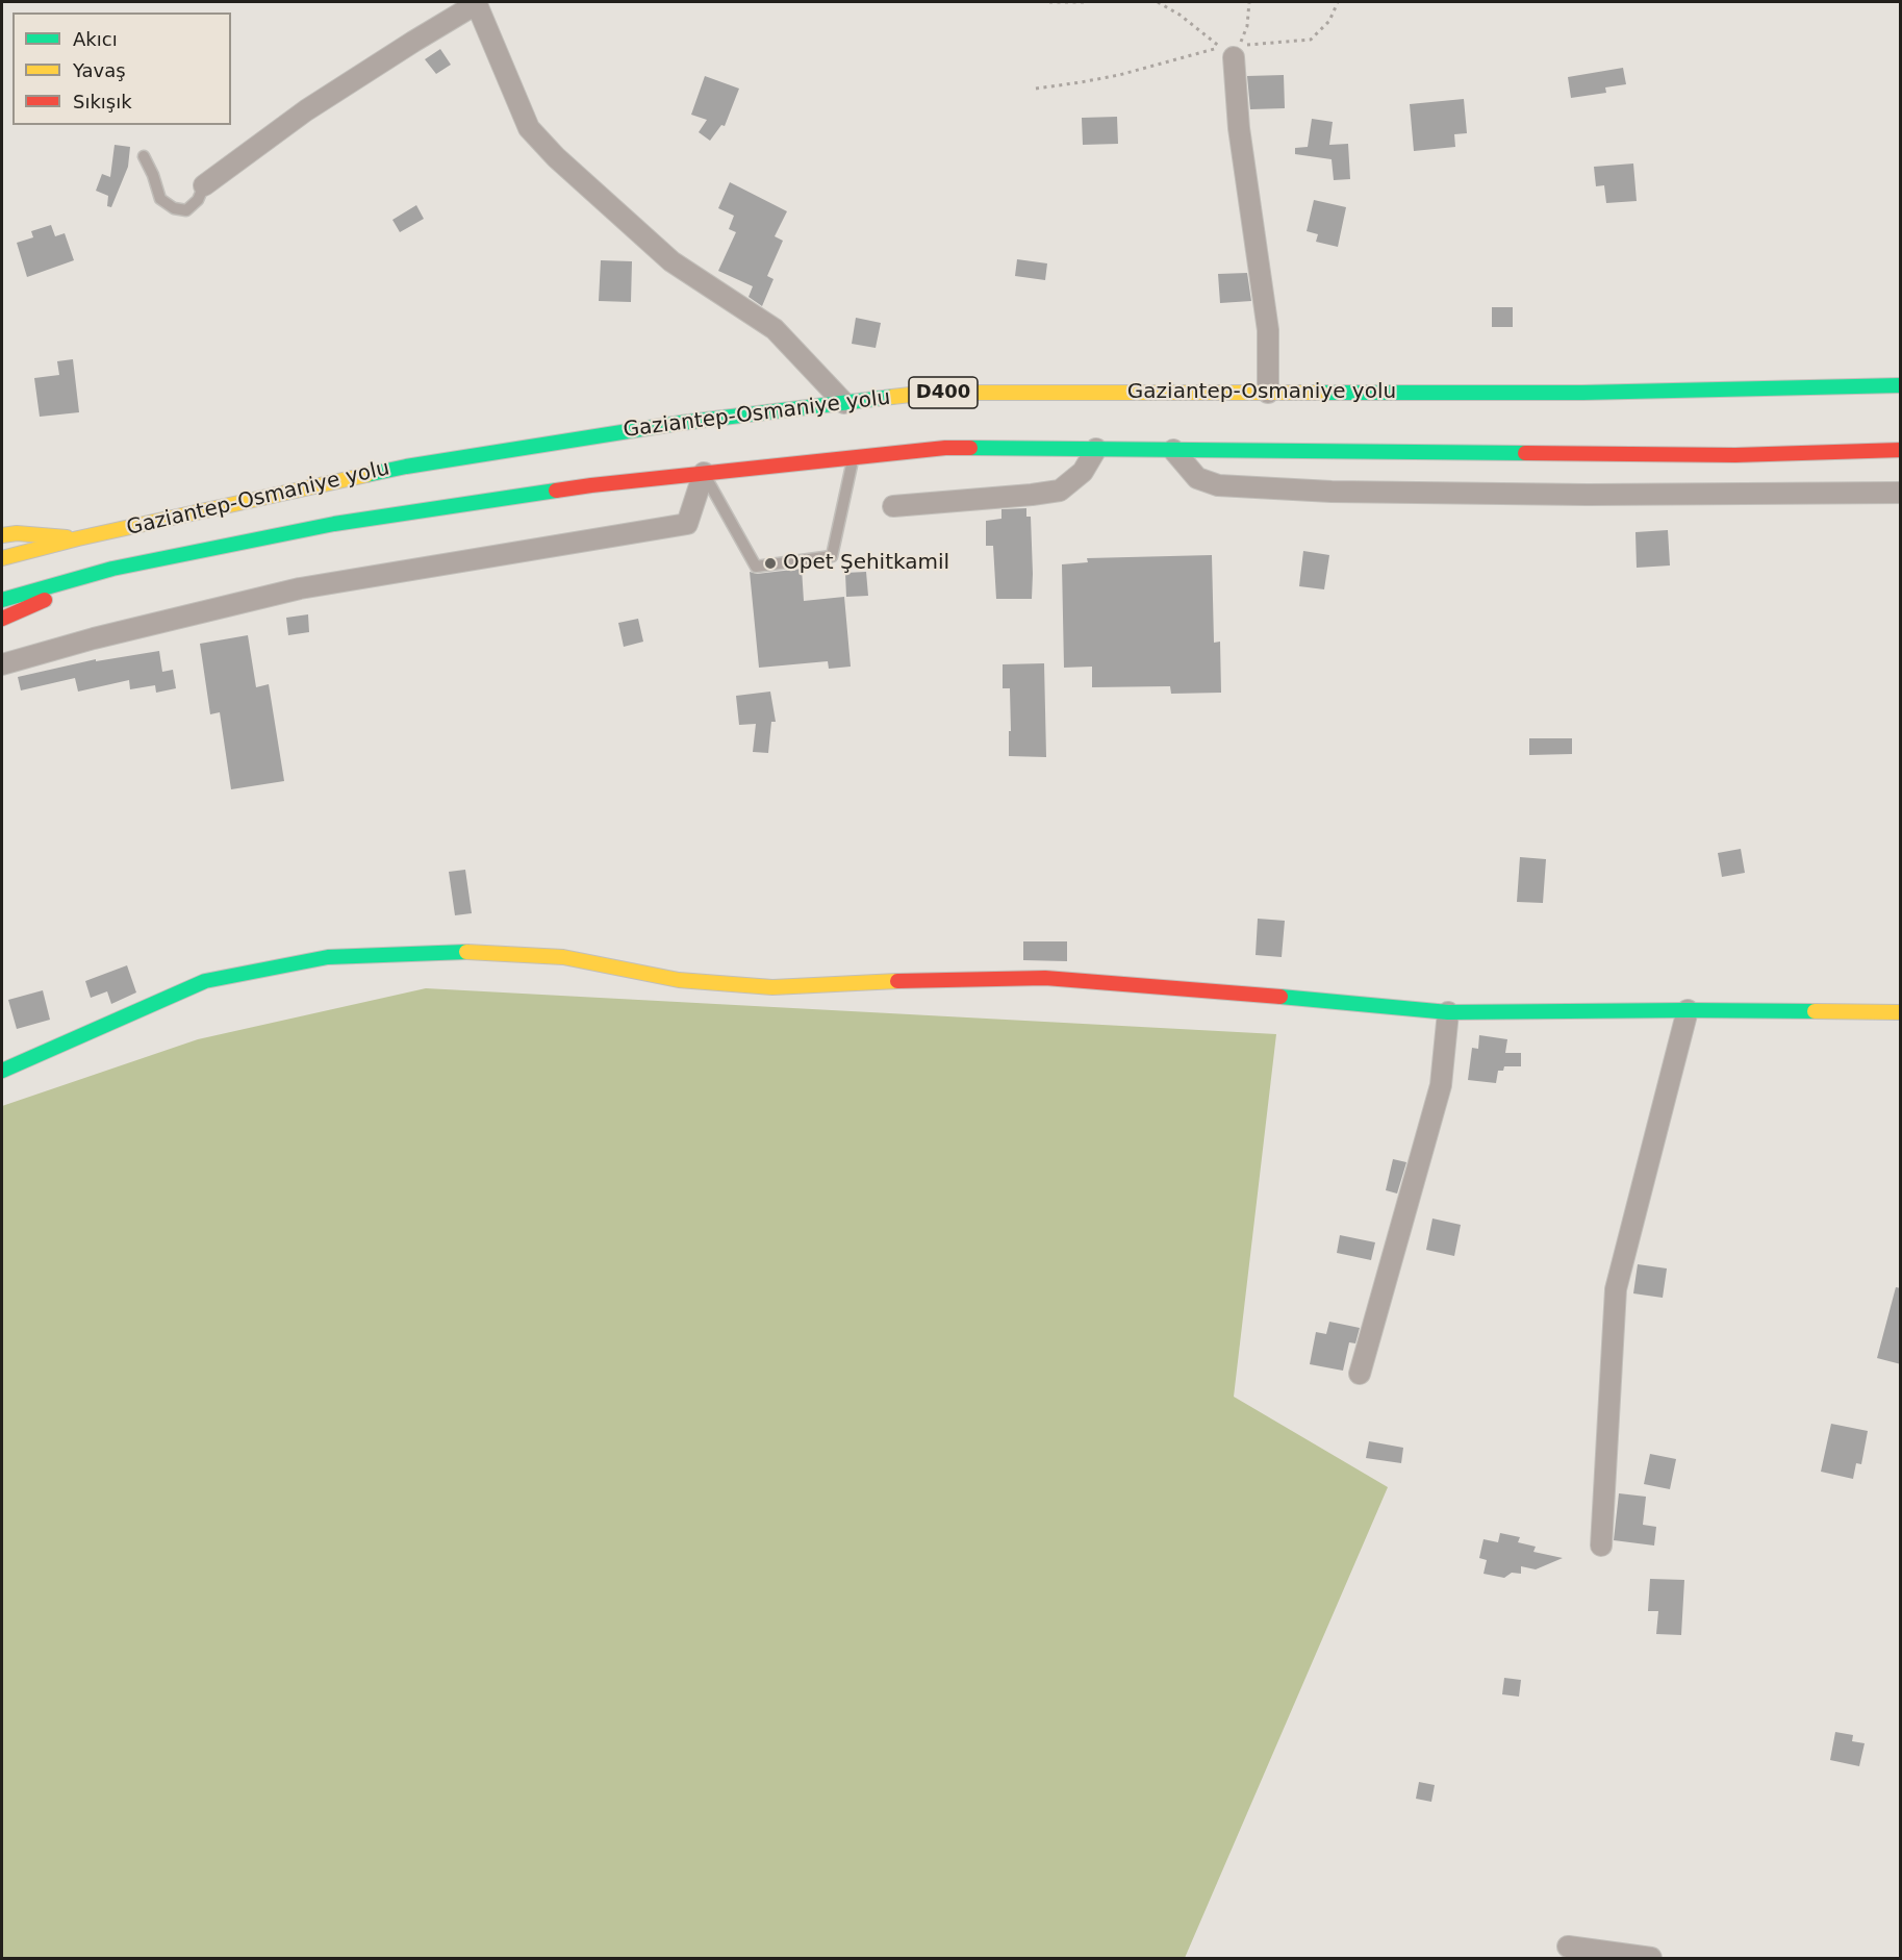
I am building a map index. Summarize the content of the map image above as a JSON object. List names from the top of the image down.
{
  "streets": {
    "main road": ["D400", "Gaziantep-Osmaniye yolu"]
  },
  "places": ["Opet Şehitkamil"],
  "legend": ["Akıcı", "Yavaş", "Sıkışık"]
}
